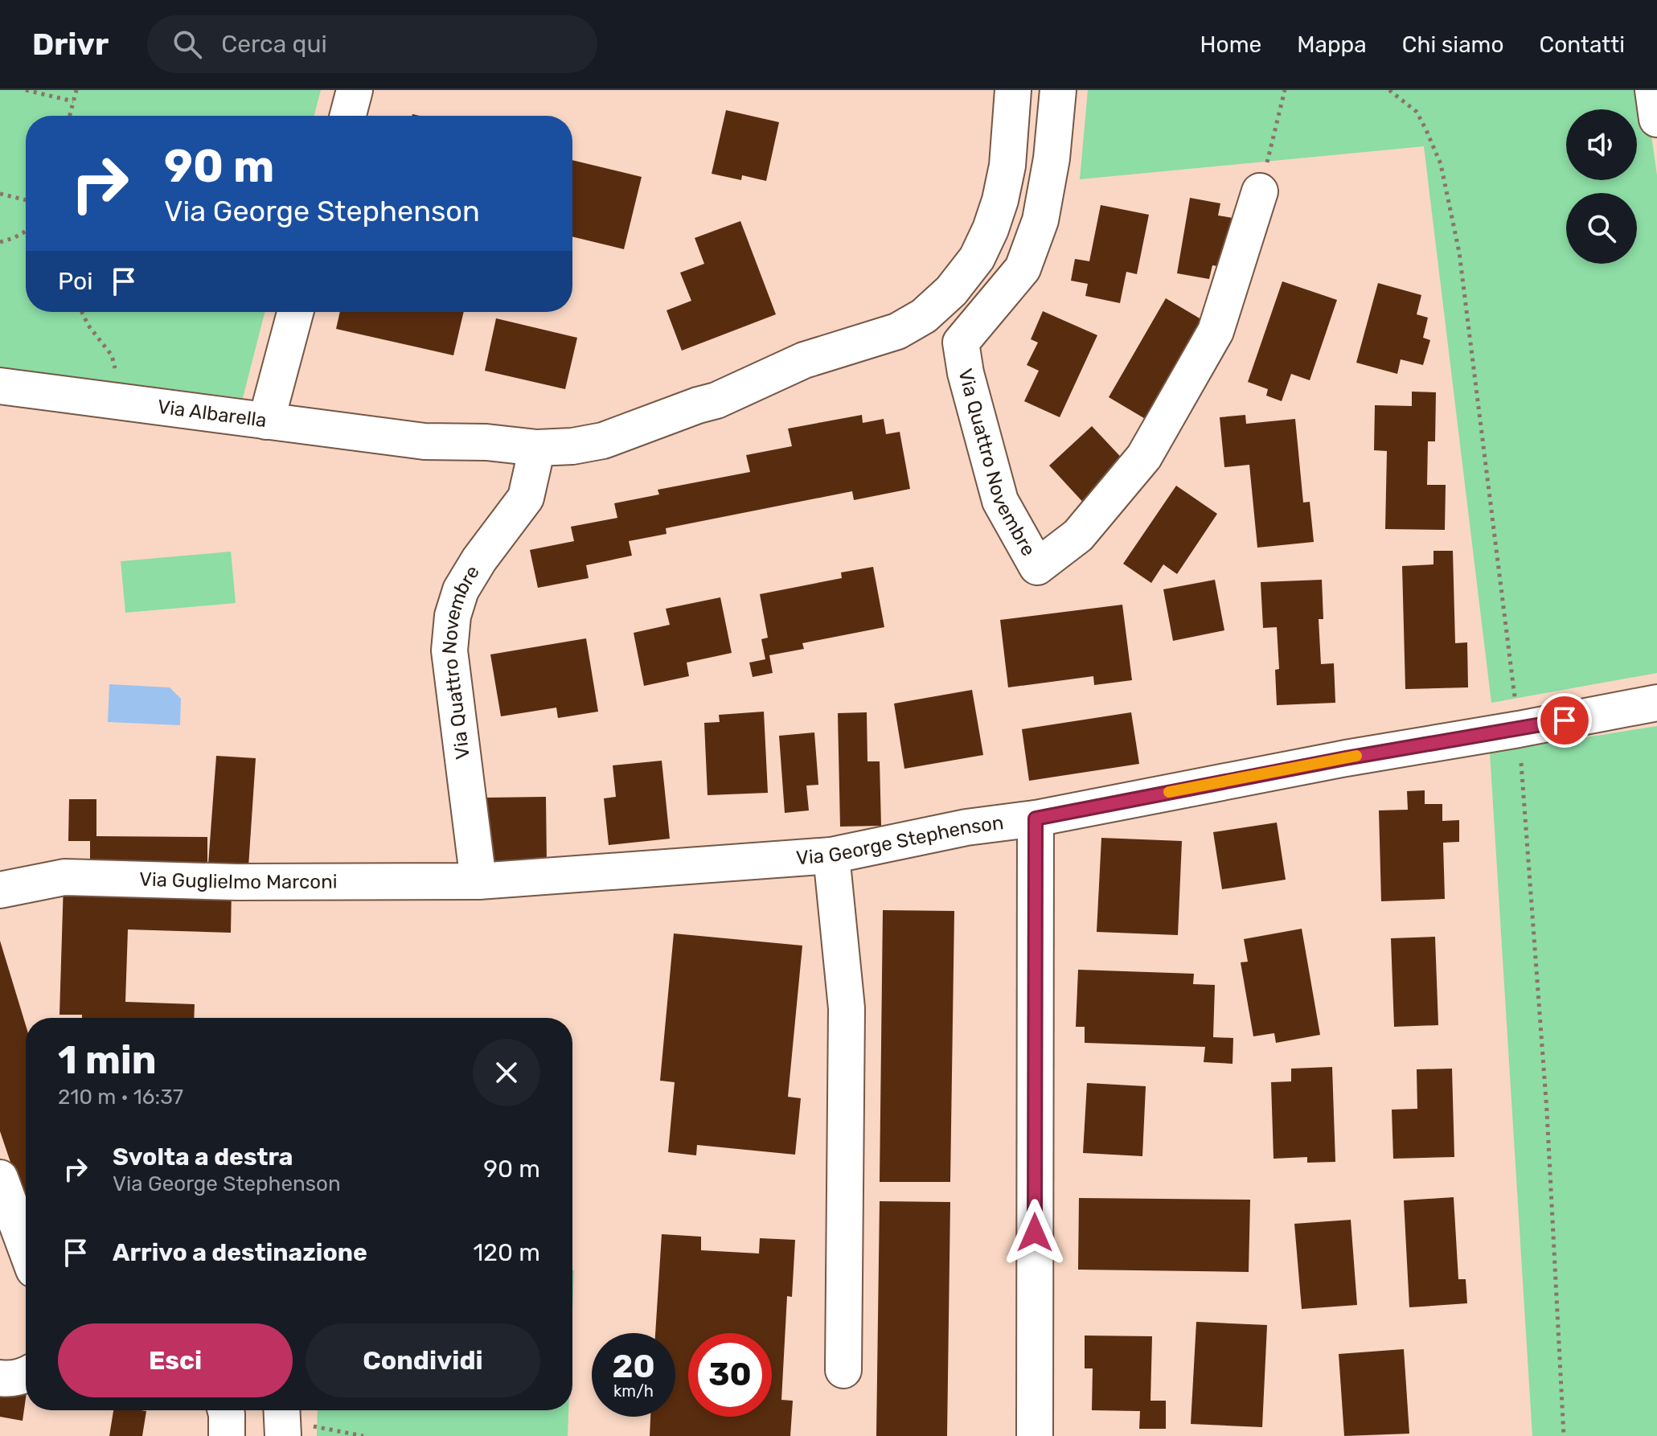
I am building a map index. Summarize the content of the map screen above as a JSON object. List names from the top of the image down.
{
  "streets": {
    "street": [
      "Via Albarella",
      "Via Quattro Novembre",
      "Via George Stephenson",
      "Via Guglielmo Marconi"
    ]
  },
  "crossings": [
    ["Via Albarella", "Via Quattro Novembre"],
    ["Via Quattro Novembre", "Via George Stephenson"],
    ["Via Quattro Novembre", "Via Guglielmo Marconi"],
    ["Via George Stephenson", "Via Guglielmo Marconi"]
  ],
  "page": {
    "header": "Drivr",
    "search": "Cerca qui",
    "nav": [
      "Home",
      "Mappa",
      "Chi siamo",
      "Contatti"
    ],
    "turn": ["90 m", "Via George Stephenson"],
    "then": "Poi",
    "heading": ["1 min", "210 m · 16:37"],
    "list": [
      {
        "name": "Svolta a destra",
        "note": "Via George Stephenson",
        "value": "90 m"
      },
      {
        "name": "Arrivo a destinazione",
        "value": "120 m"
      }
    ],
    "buttons": ["Esci", "Condividi"],
    "speed": "20 km/h",
    "limit": "30"
  }
}
